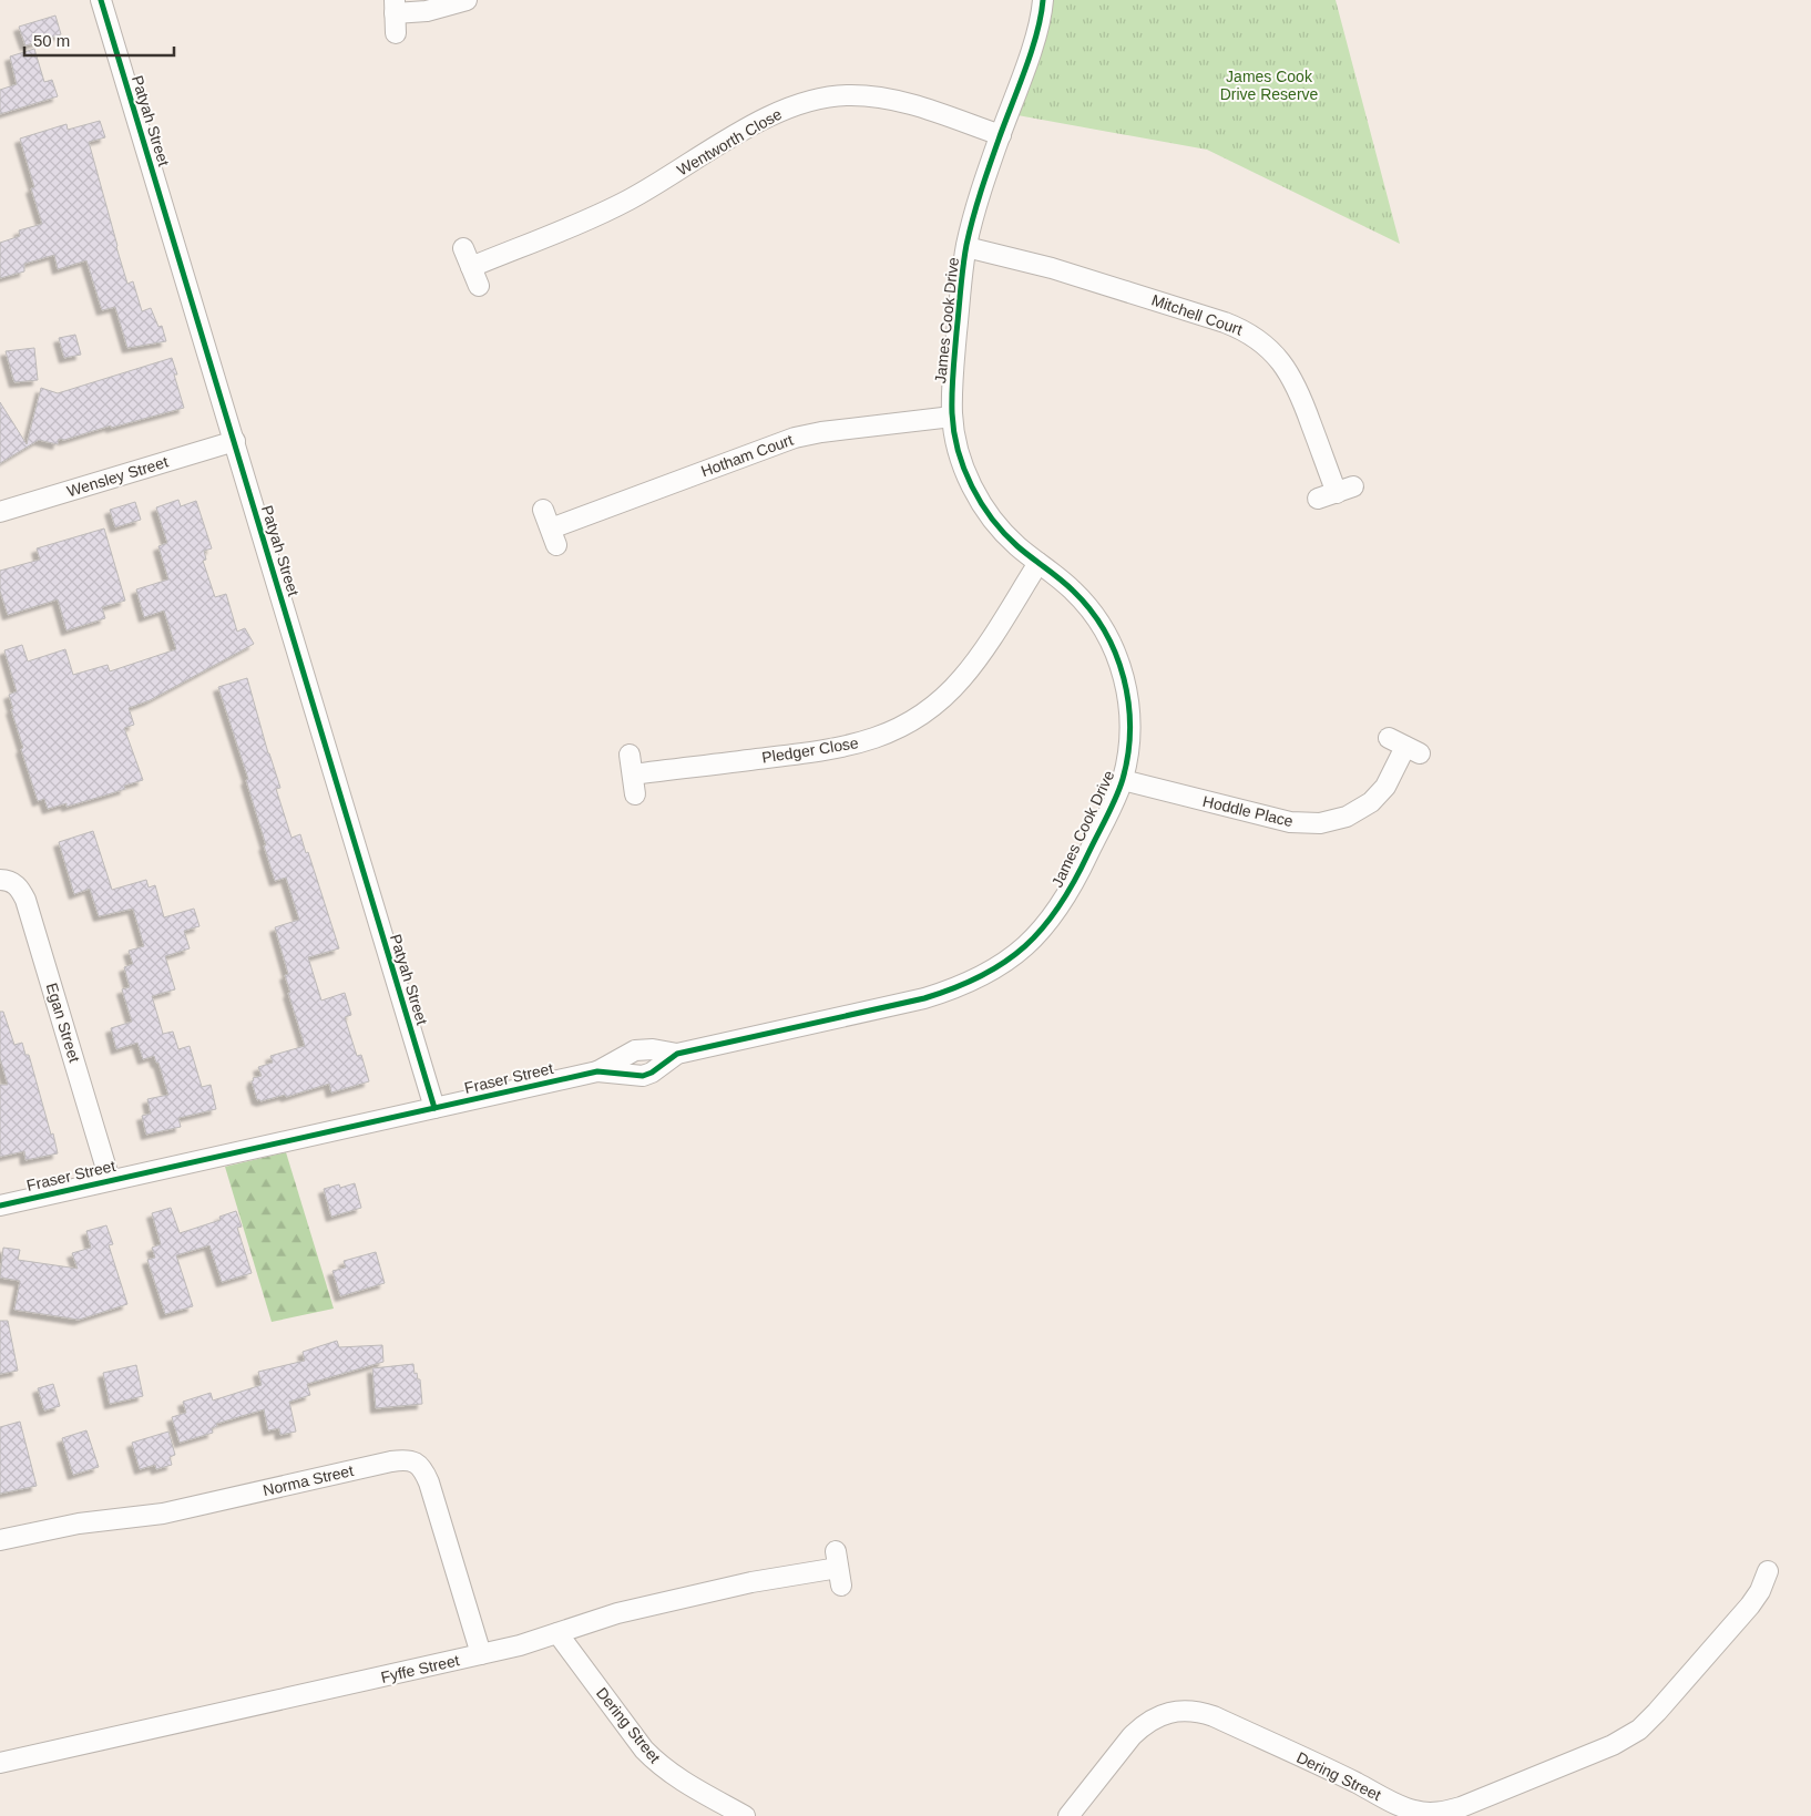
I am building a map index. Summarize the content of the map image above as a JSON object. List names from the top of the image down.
{
  "streets": {
    "street": [
      "Patyah Street",
      "Wentworth Close",
      "Mitchell Court",
      "James Cook Drive",
      "Hotham Court",
      "Wensley Street",
      "Pledger Close",
      "Hoddle Place",
      "Egan Street",
      "Fraser Street",
      "Norma Street",
      "Fyffe Street",
      "Dering Street"
    ]
  },
  "crossings": [
    ["Patyah Street", "Wensley Street"],
    ["Patyah Street", "Fraser Street"],
    ["Wentworth Close", "James Cook Drive"],
    ["Mitchell Court", "James Cook Drive"],
    ["James Cook Drive", "Hotham Court"],
    ["James Cook Drive", "Pledger Close"],
    ["James Cook Drive", "Hoddle Place"],
    ["James Cook Drive", "Fraser Street"],
    ["Egan Street", "Fraser Street"],
    ["Norma Street", "Fyffe Street"],
    ["Fyffe Street", "Dering Street"]
  ],
  "parks": ["James Cook Drive Reserve"],
  "scale_bar": "50 m"
}
